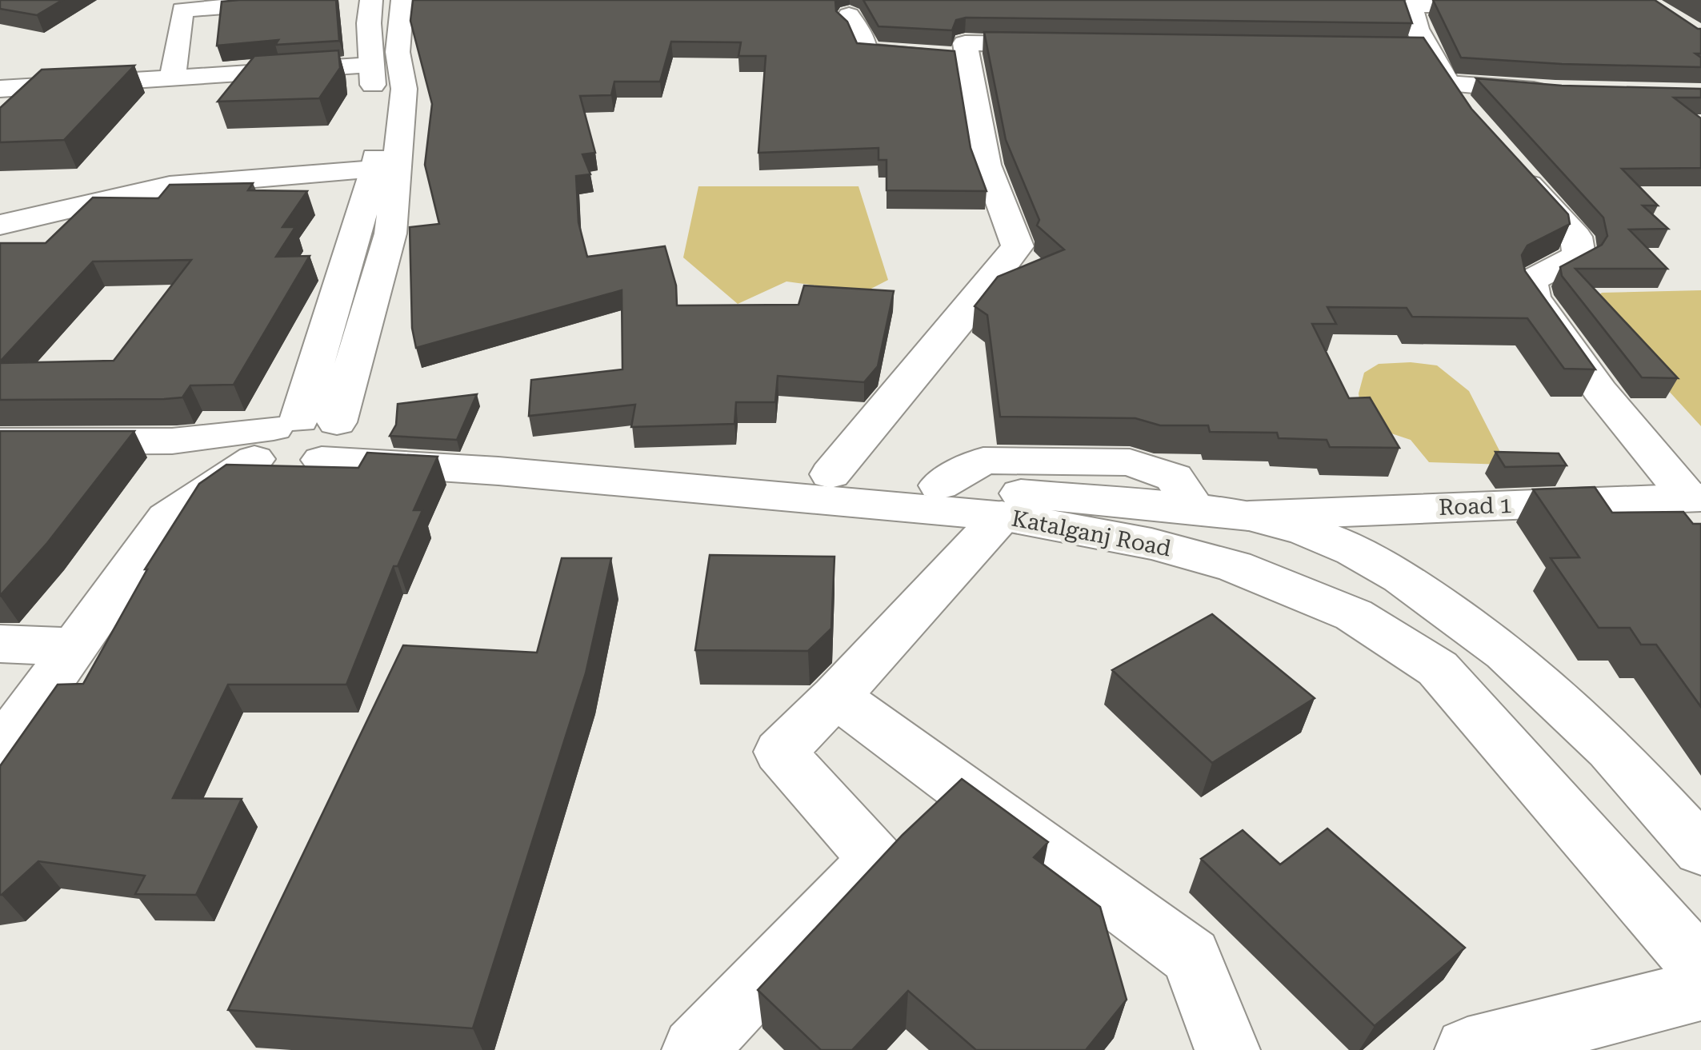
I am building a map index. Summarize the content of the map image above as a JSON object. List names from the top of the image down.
{
  "streets": {
    "street": ["Road 1", "Katalganj Road"]
  },
  "crossings": [
    ["Road 1", "Katalganj Road"]
  ]
}
